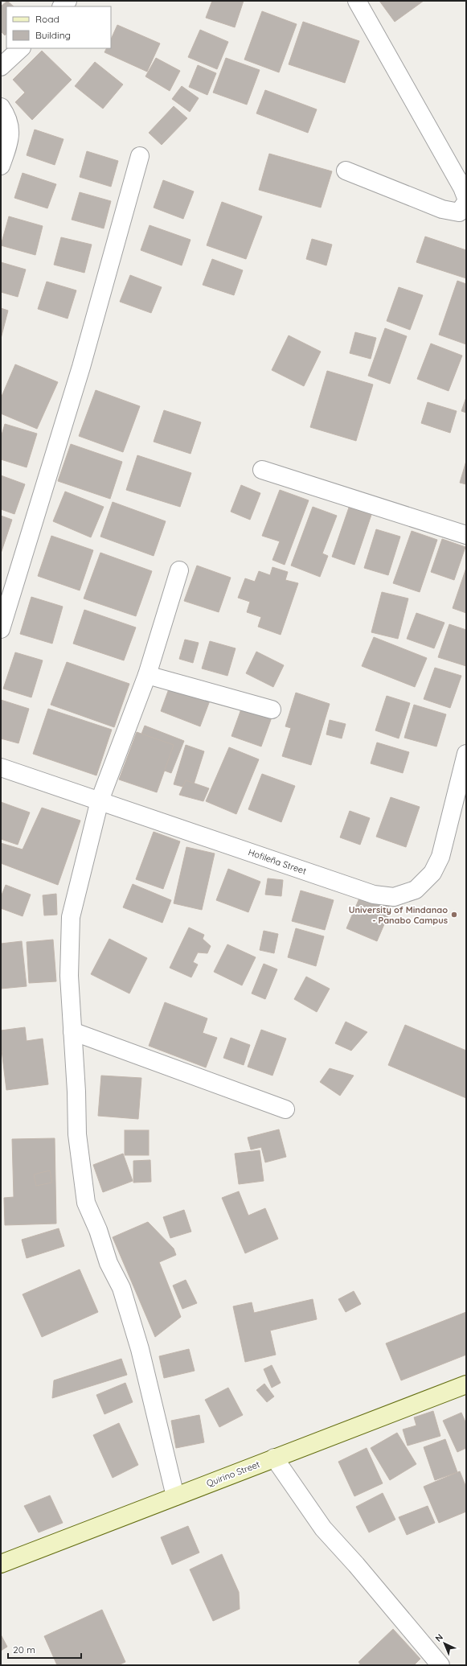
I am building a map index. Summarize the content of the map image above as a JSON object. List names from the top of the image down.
{
  "streets": {
    "street": ["Hofileña Street", "Quirino Street"]
  },
  "places": ["University of Mindanao - Panabo Campus"],
  "legend": ["Road", "Building"],
  "scale_bar": "20 m",
  "north": "top left"
}
